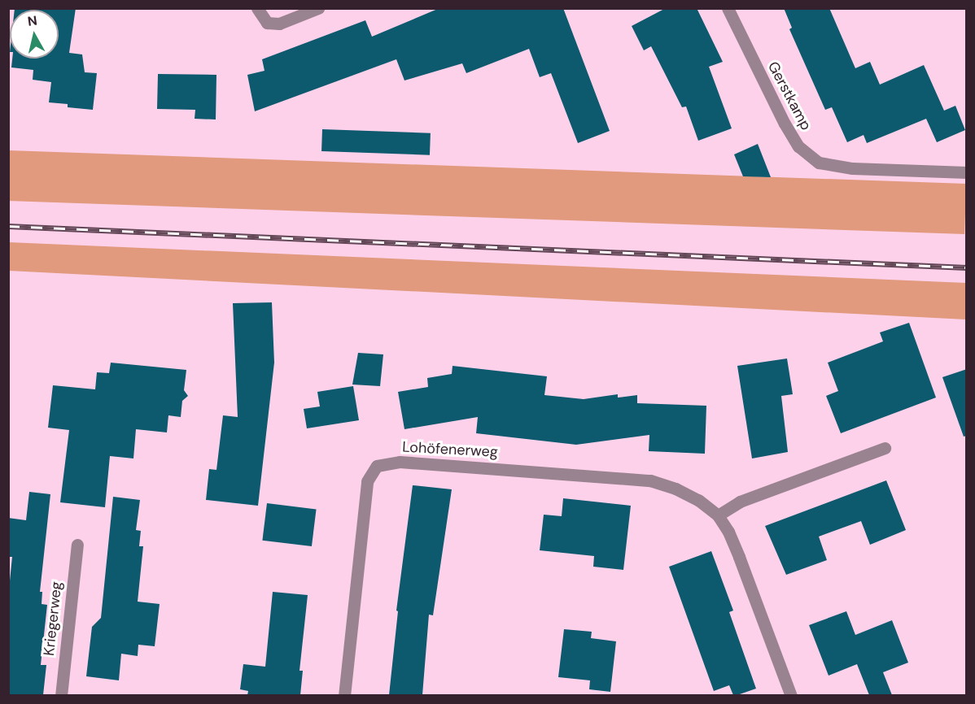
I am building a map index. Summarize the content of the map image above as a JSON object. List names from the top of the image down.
{
  "streets": {
    "street": ["Gerstkamp", "Lohöfenerweg", "Kriegerweg"]
  },
  "north": "top"
}
